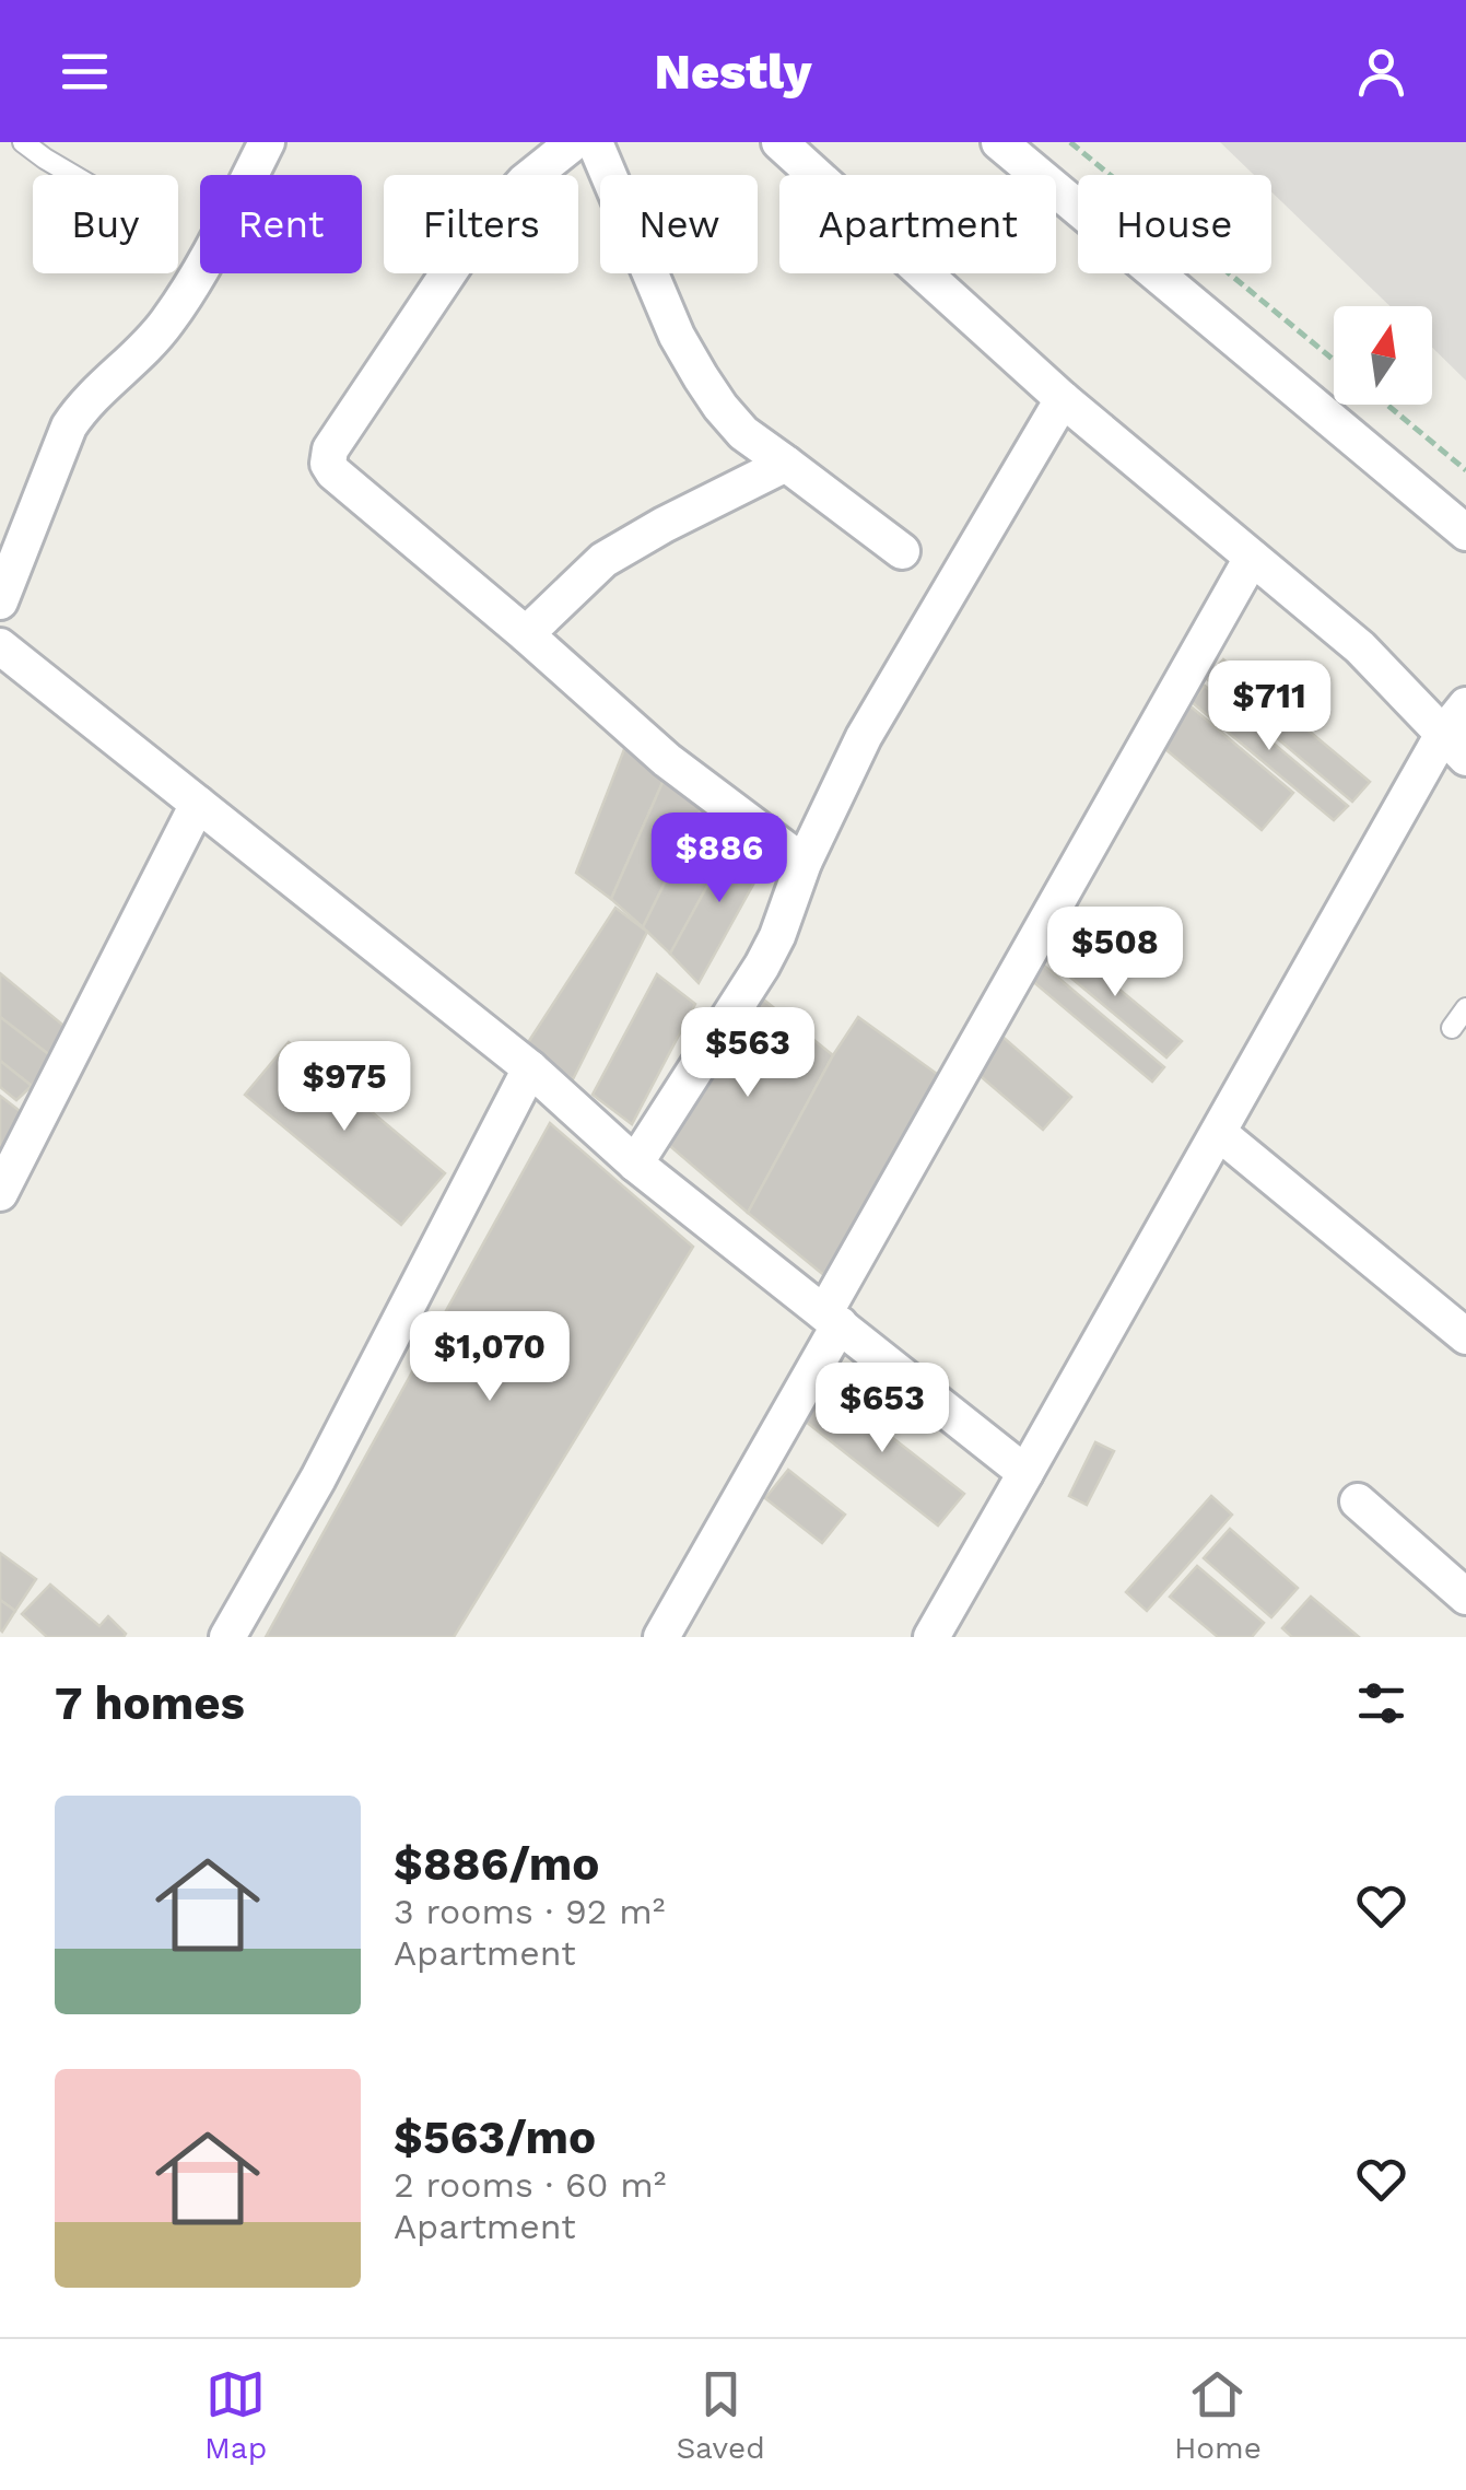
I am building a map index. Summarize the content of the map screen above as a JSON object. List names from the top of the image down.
{
  "north": "top",
  "page": {
    "header": "Nestly",
    "chip": [
      "Buy",
      "Rent",
      "Filters",
      "New",
      "Apartment",
      "House"
    ],
    "price": [
      "$711",
      "$886",
      "$508",
      "$563",
      "$975",
      "$1,070",
      "$653"
    ],
    "heading": "7 homes",
    "list": [
      {
        "name": "$886/mo",
        "note": "3 rooms · 92 m² · Apartment"
      },
      {
        "name": "$563/mo",
        "note": "2 rooms · 60 m² · Apartment"
      }
    ],
    "tabs": ["Map", "Saved", "Home"]
  }
}
